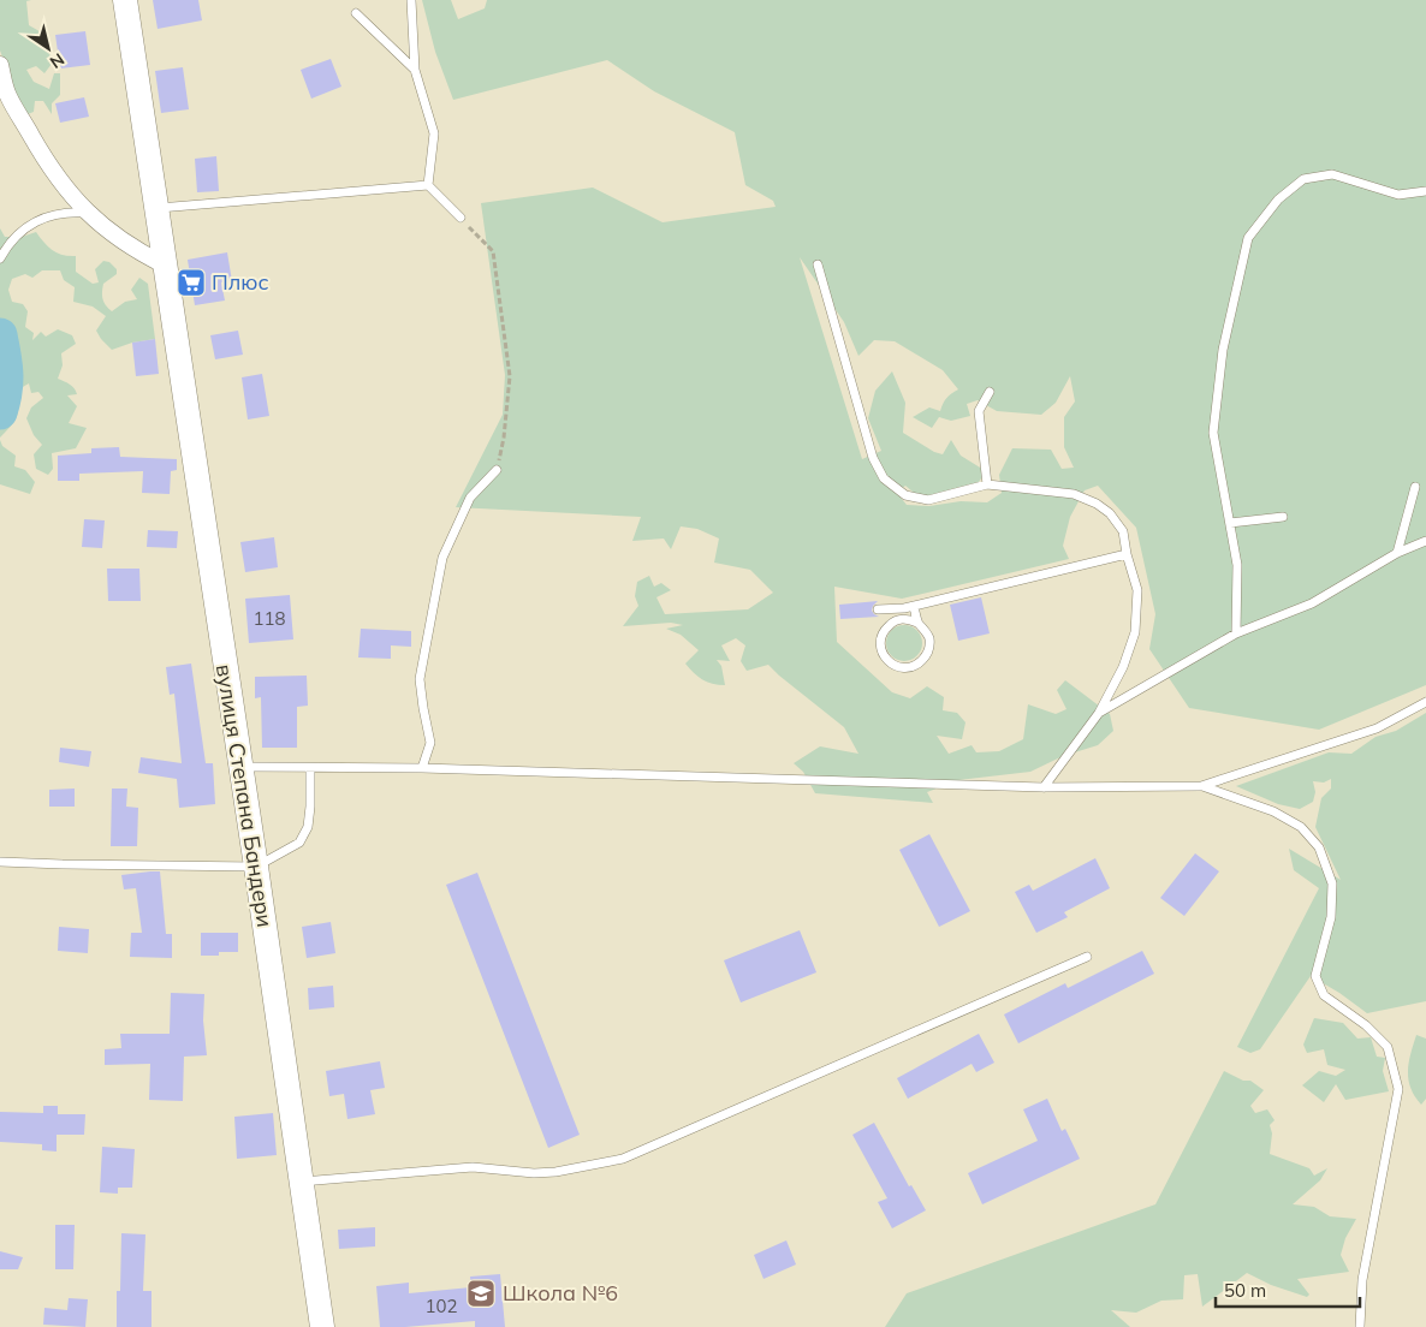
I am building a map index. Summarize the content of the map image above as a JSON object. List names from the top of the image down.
{
  "streets": {
    "main road": ["вулиця Степана Бандери"]
  },
  "places": {
    "supermarket": ["Плюс"],
    "school or university": ["Школа №6"]
  },
  "house_numbers": ["118", "102"],
  "scale_bar": "50 m",
  "north": "bottom right"
}
